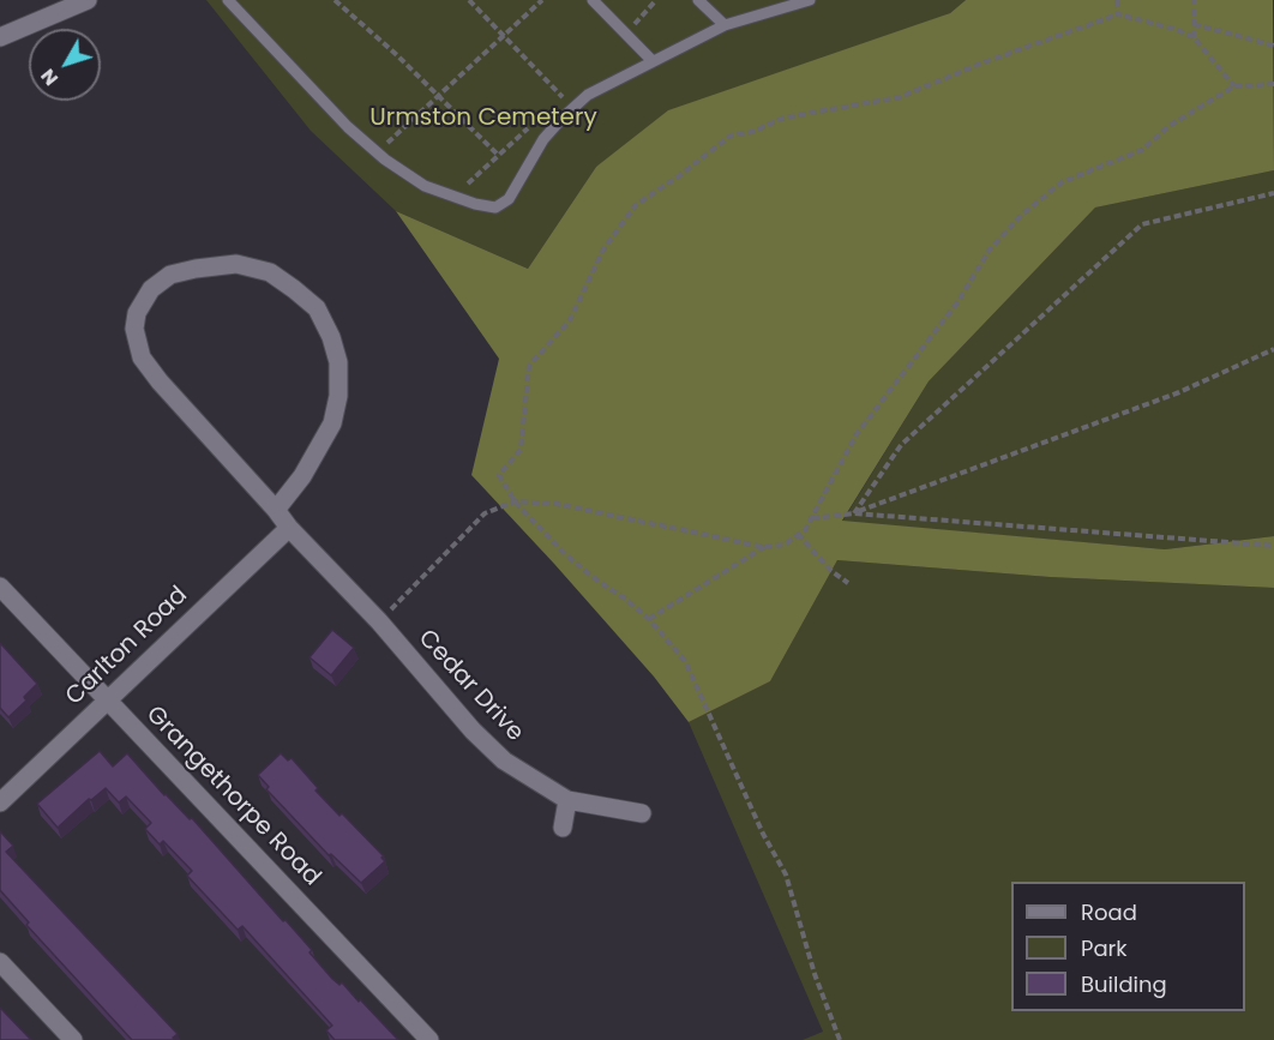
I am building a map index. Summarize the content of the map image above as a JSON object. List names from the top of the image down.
{
  "streets": {
    "street": ["Carlton Road", "Cedar Drive", "Grangethorpe Road"]
  },
  "crossings": [
    ["Carlton Road", "Cedar Drive"],
    ["Carlton Road", "Grangethorpe Road"]
  ],
  "parks": ["Urmston Cemetery"],
  "legend": ["Road", "Park", "Building"],
  "north": "bottom left"
}
